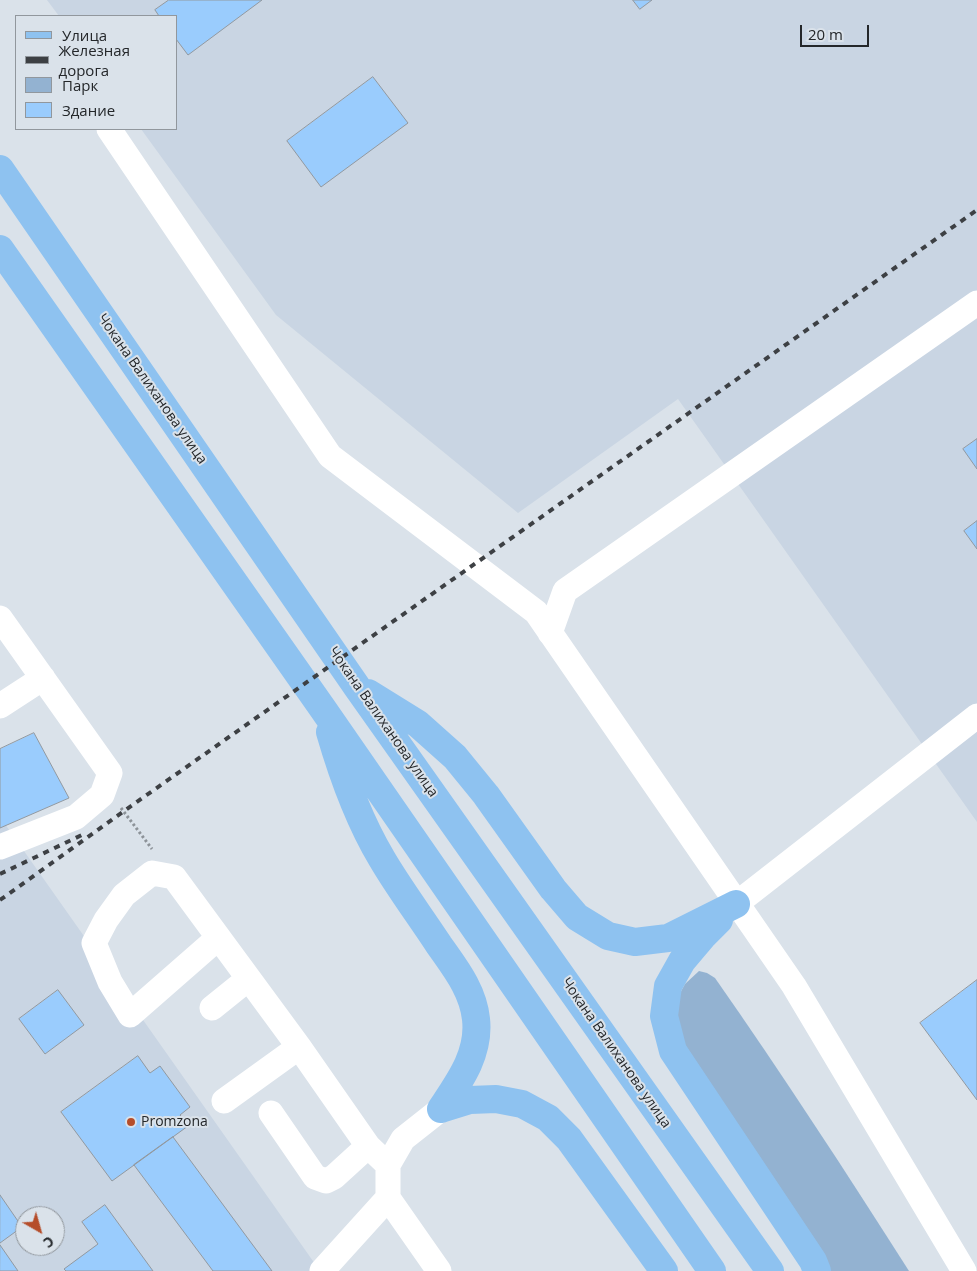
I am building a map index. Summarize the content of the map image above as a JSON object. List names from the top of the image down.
{
  "streets": {
    "main road": ["Чокана Валиханова улица"]
  },
  "places": ["Promzona"],
  "legend": [
    "Улица",
    "Железная дорога",
    "Парк",
    "Здание"
  ],
  "scale_bar": "20 m",
  "north": "bottom right"
}
